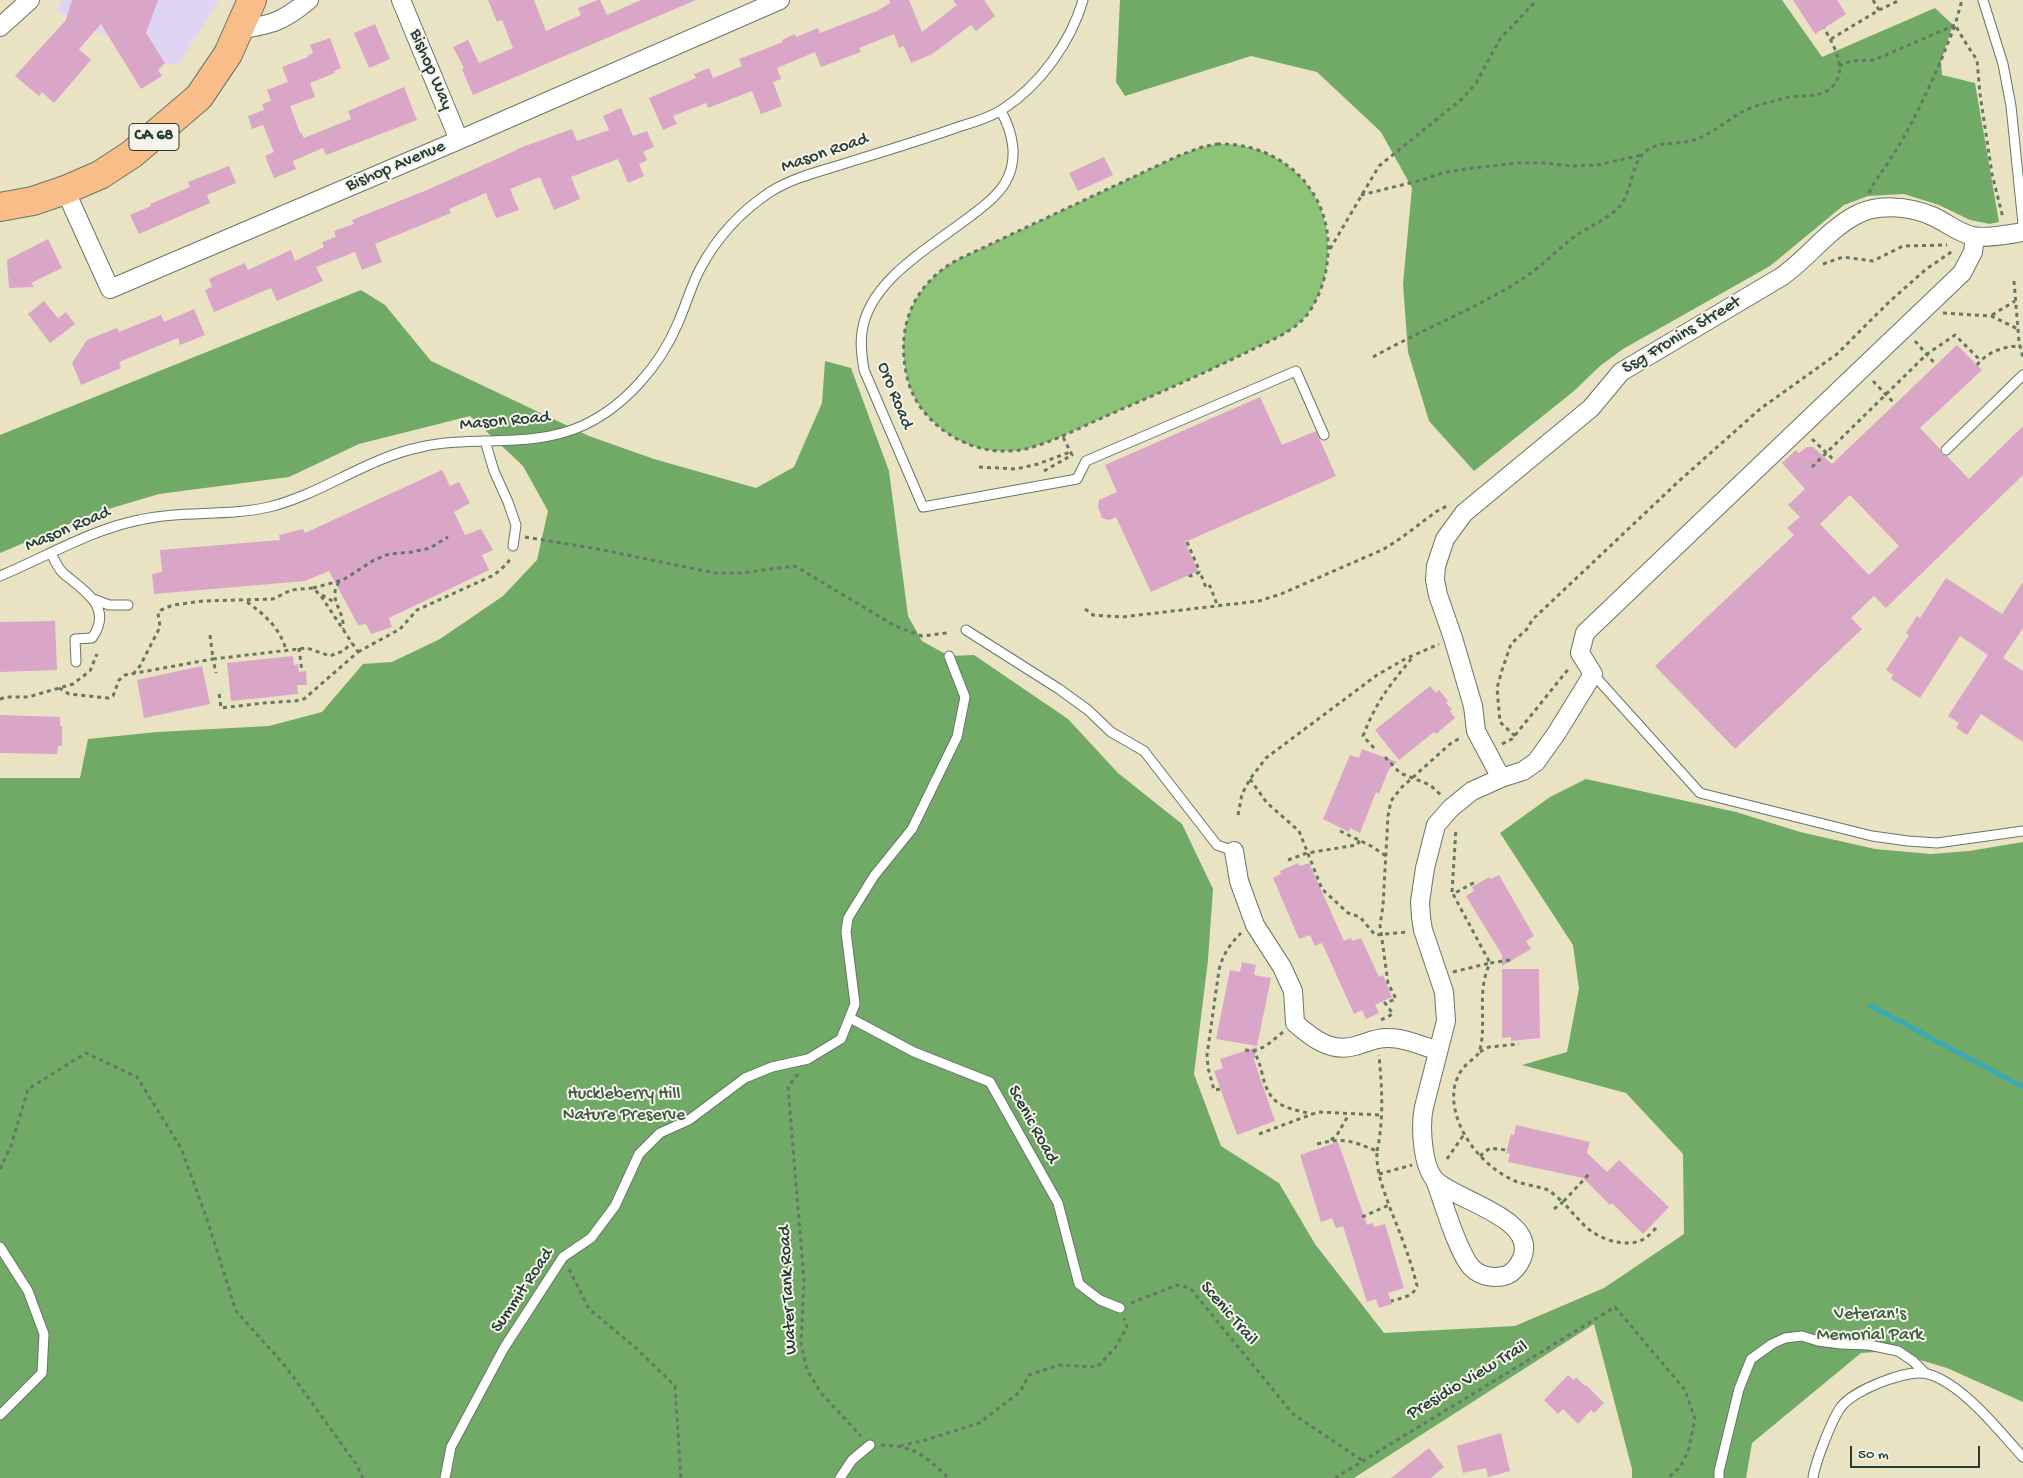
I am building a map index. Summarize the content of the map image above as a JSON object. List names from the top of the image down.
{
  "streets": {
    "main road": ["CA 68"],
    "street": ["Bishop Way", "Bishop Avenue", "Ssg Fronins Street"],
    "lane": [
      "Mason Road",
      "Oro Road",
      "Scenic Road",
      "Summit Road"
    ],
    "path": ["Water Tank Road", "Scenic Trail", "Presidio View Trail"]
  },
  "crossings": [
    ["Bishop Way", "Bishop Avenue"],
    ["CA 68", "Bishop Avenue"],
    ["Mason Road", "Oro Road"],
    ["Scenic Road", "Summit Road"],
    ["Scenic Road", "Scenic Trail"],
    ["Water Tank Road", "Summit Road"],
    ["Scenic Trail", "Presidio View Trail"]
  ],
  "parks": ["Huckleberry Hill Nature Preserve", "Veteran's Memorial Park"],
  "scale_bar": "50 m"
}
